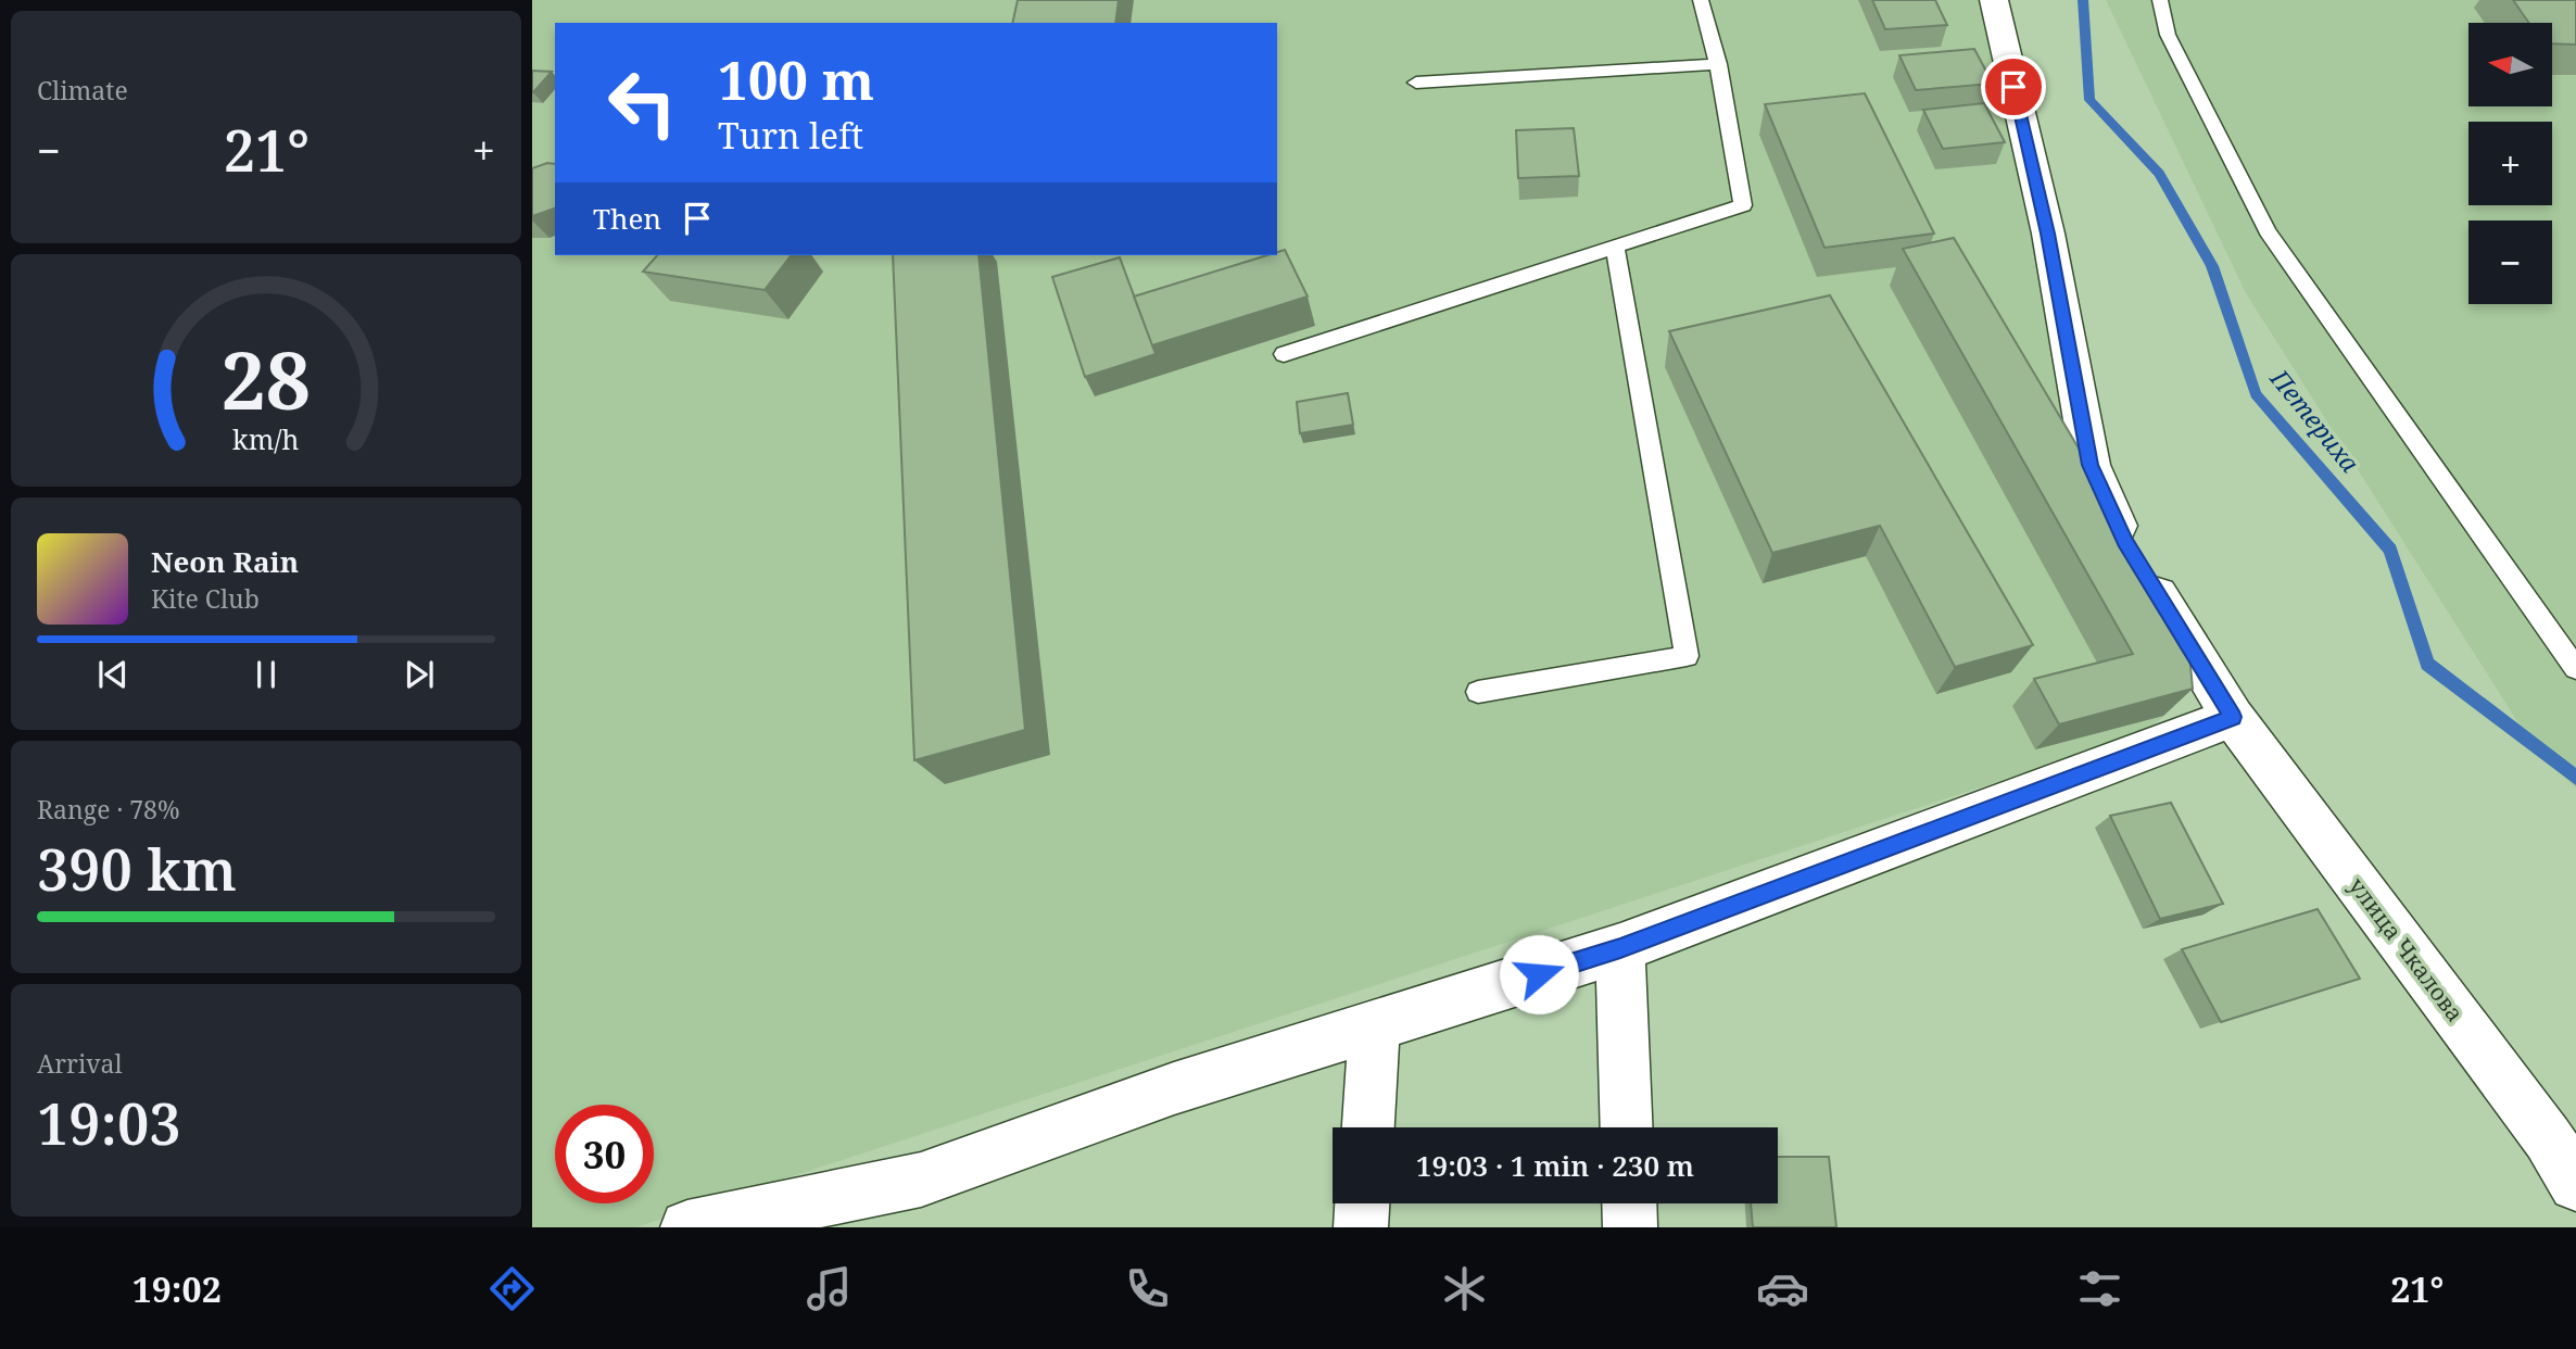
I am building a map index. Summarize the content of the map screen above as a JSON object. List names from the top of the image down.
{
  "streets": {
    "street": ["улица Чкалова"]
  },
  "water": ["Петериха"],
  "north": "left",
  "page": {
    "tile": [
      "Climate",
      ["Range · 78%", "390 km"],
      ["Arrival", "19:03"]
    ],
    "map_buttons": ["+", "−"],
    "turn": ["100 m", "Turn left"],
    "heat": ["−", "21°", "+"],
    "then": "Then",
    "song": ["Neon Rain", "Kite Club"],
    "limit": "30",
    "trip": "19:03 · 1 min · 230 m",
    "tabs": ["19:02", "21°"],
    "gauge": ["28", "km/h"]
  }
}
